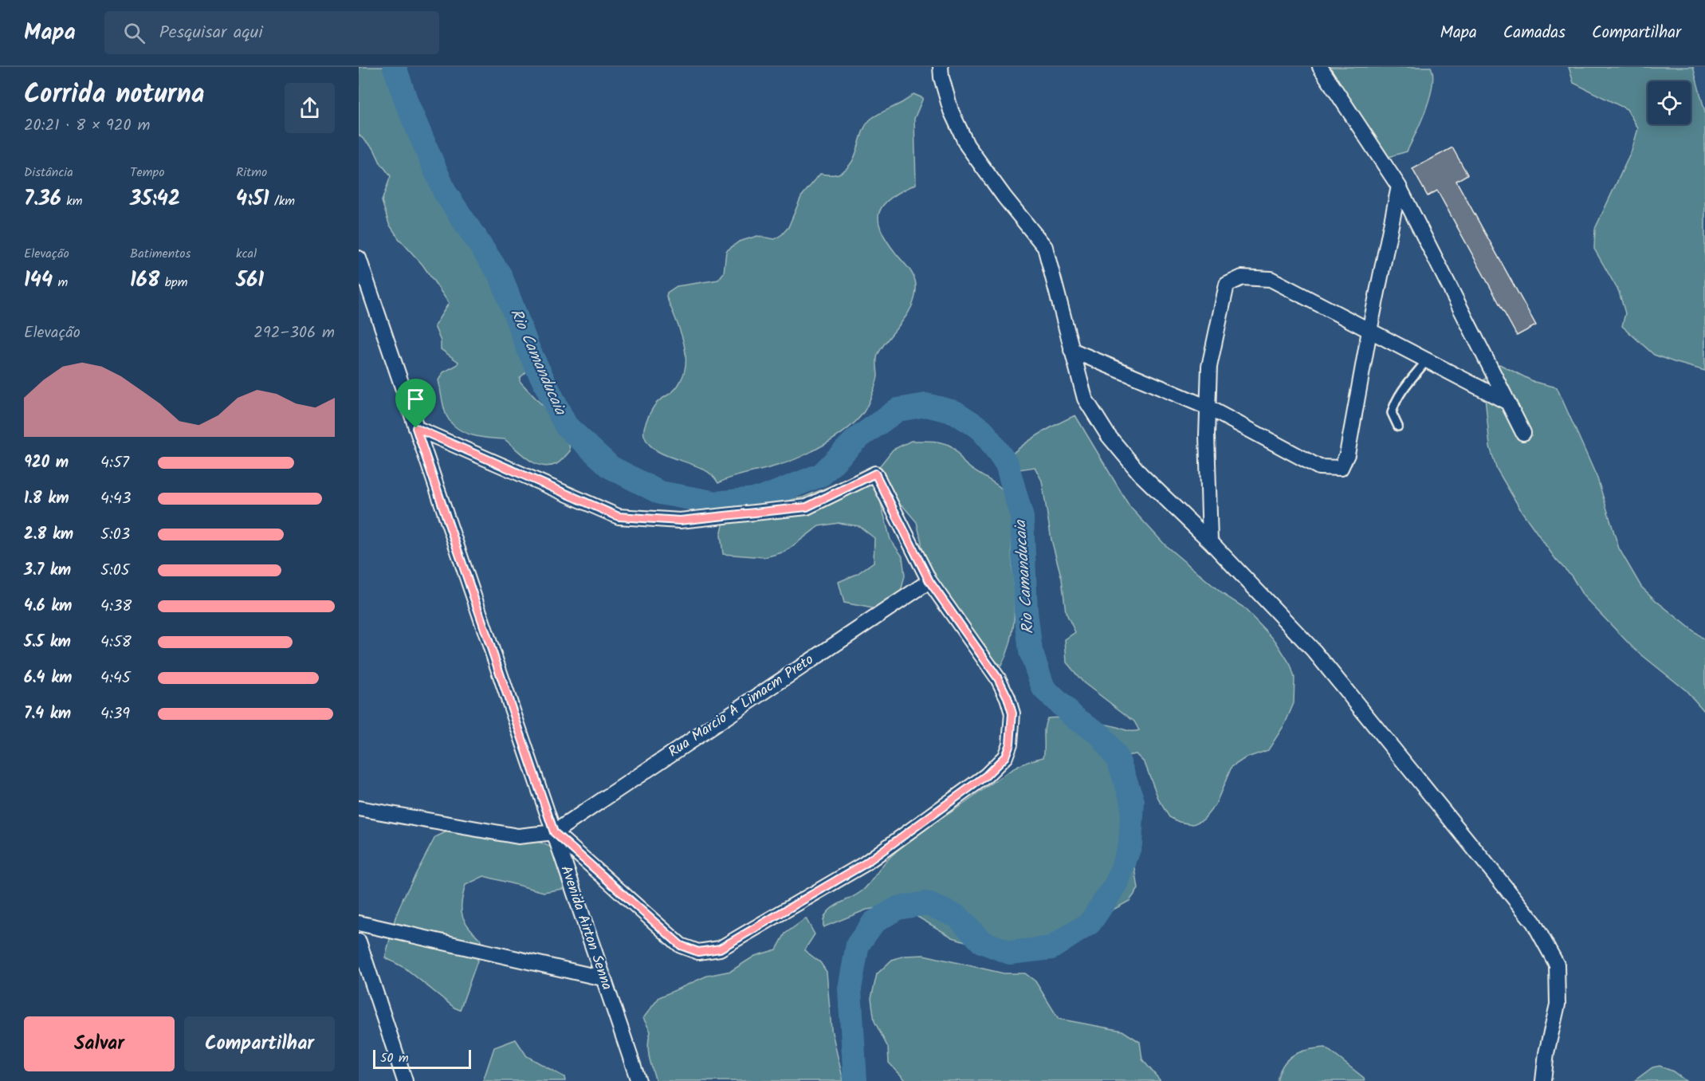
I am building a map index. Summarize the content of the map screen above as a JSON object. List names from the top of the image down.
{
  "streets": {
    "street": ["Rua Marcio A Limacm Preto", "Avenida Airton Senna"]
  },
  "crossings": [
    ["Rua Marcio A Limacm Preto", "Avenida Airton Senna"]
  ],
  "water": ["Rio Camanducaia"],
  "scale_bar": "50 m",
  "page": {
    "header": "Mapa",
    "search": "Pesquisar aqui",
    "nav": ["Mapa", "Camadas", "Compartilhar"],
    "heading": ["Corrida noturna", "20:21 · 8 × 920 m"],
    "stats": [
      ["Distância", "7.36 km"],
      ["Tempo", "35:42"],
      ["Ritmo", "4:51 /km"],
      ["Elevação", "144 m"],
      ["Batimentos", "168 bpm"],
      ["kcal", "561"]
    ],
    "chart": ["Elevação", "292–306 m"],
    "list": [
      {
        "name": "920 m",
        "note": "4:57"
      },
      {
        "name": "1.8 km",
        "note": "4:43"
      },
      {
        "name": "2.8 km",
        "note": "5:03"
      },
      {
        "name": "3.7 km",
        "note": "5:05"
      },
      {
        "name": "4.6 km",
        "note": "4:38"
      },
      {
        "name": "5.5 km",
        "note": "4:58"
      },
      {
        "name": "6.4 km",
        "note": "4:45"
      },
      {
        "name": "7.4 km",
        "note": "4:39"
      }
    ],
    "buttons": ["Salvar", "Compartilhar"],
    "scale": "50 m"
  }
}
